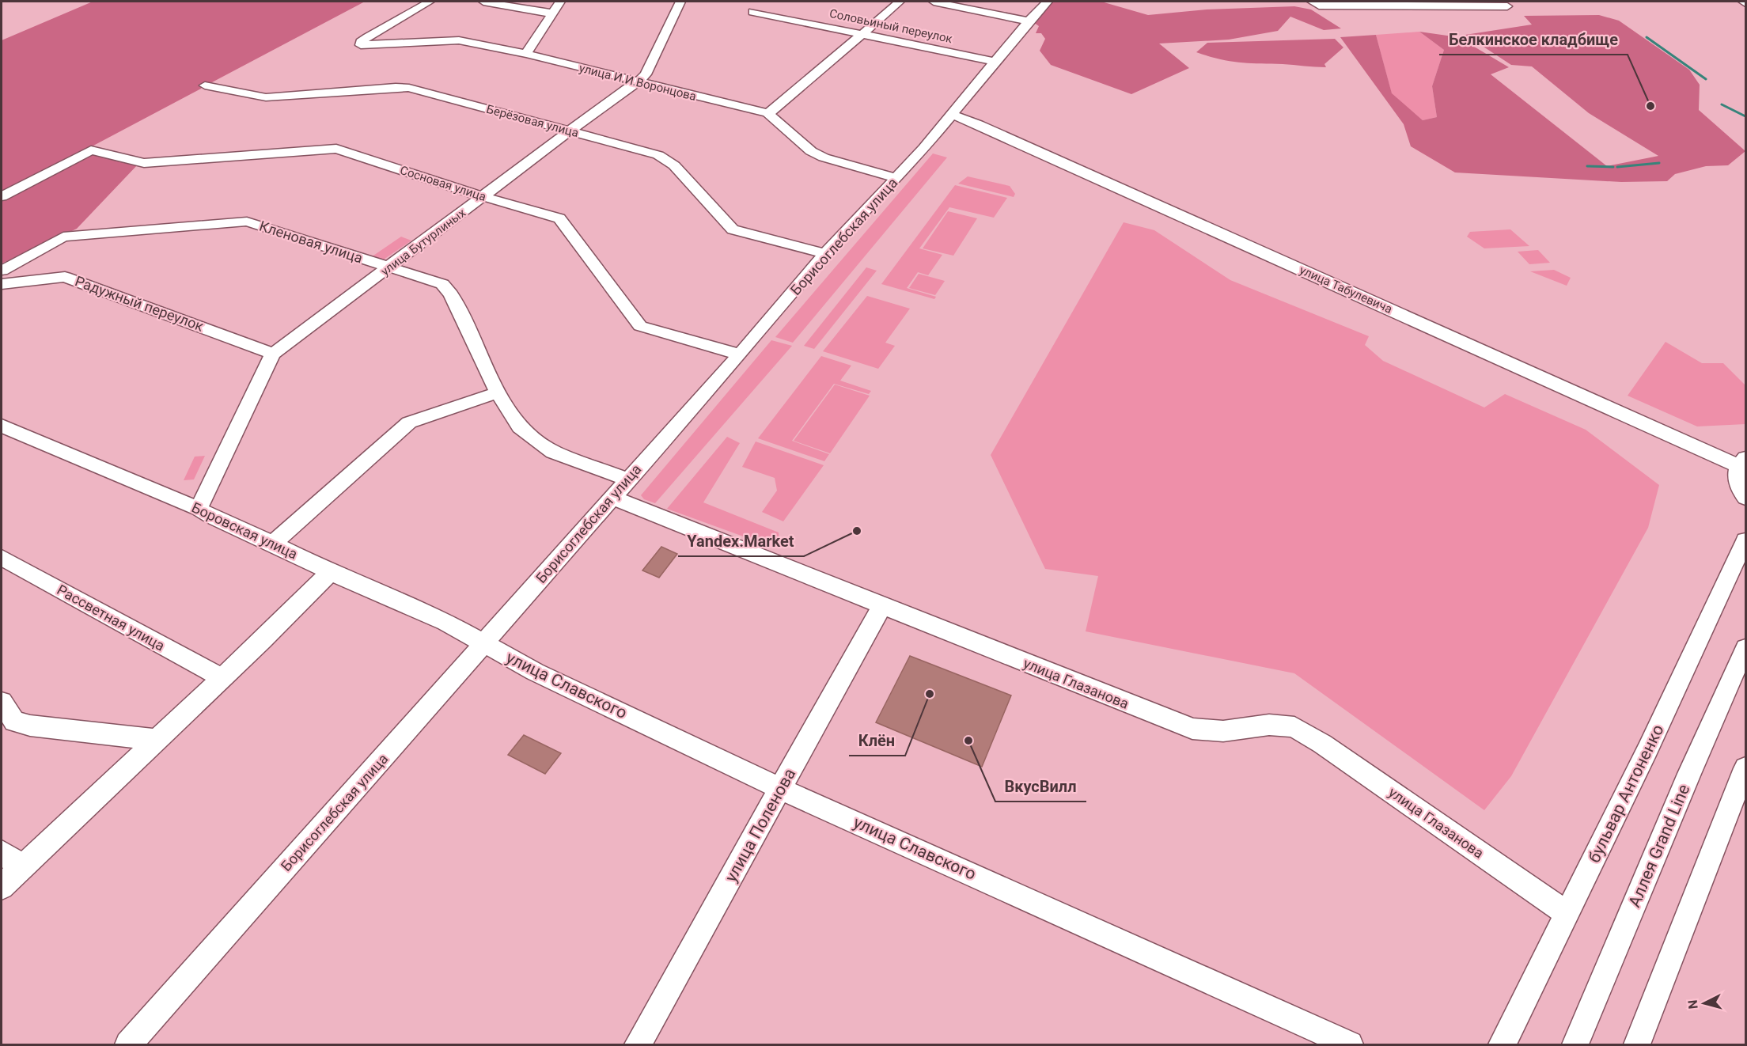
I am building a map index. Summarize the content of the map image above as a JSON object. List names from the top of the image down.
{
  "streets": {
    "street": [
      "Соловьиный переулок",
      "улица И.И.Воронцова",
      "Берёзовая улица",
      "Сосновая улица",
      "Борисоглебская улица",
      "Кленовая улица",
      "улица Бутурлиных",
      "улица Табулевича",
      "Радужный переулок",
      "Боровская улица",
      "Рассветная улица",
      "улица Глазанова",
      "улица Славского",
      "бульвар Антоненко",
      "улица Поленова",
      "Аллея Grand Line"
    ]
  },
  "crossings": [
    ["Соловьиный переулок", "Борисоглебская улица"],
    ["улица И.И.Воронцова", "Борисоглебская улица"],
    ["улица И.И.Воронцова", "улица Бутурлиных"],
    ["Берёзовая улица", "Борисоглебская улица"],
    ["Берёзовая улица", "улица Бутурлиных"],
    ["Сосновая улица", "Борисоглебская улица"],
    ["Сосновая улица", "улица Бутурлиных"],
    ["Борисоглебская улица", "Кленовая улица"],
    ["Борисоглебская улица", "улица Табулевича"],
    ["Борисоглебская улица", "Боровская улица"],
    ["Борисоглебская улица", "улица Глазанова"],
    ["Борисоглебская улица", "улица Славского"],
    ["Кленовая улица", "улица Бутурлиных"],
    ["улица Бутурлиных", "Радужный переулок"],
    ["улица Бутурлиных", "Боровская улица"],
    ["Боровская улица", "улица Славского"],
    ["улица Глазанова", "бульвар Антоненко"],
    ["улица Глазанова", "улица Поленова"],
    ["улица Славского", "улица Поленова"]
  ],
  "places": [
    "Белкинское кладбище",
    "Yandex.Market",
    "Клён",
    "ВкусВилл"
  ],
  "north": "left"
}
